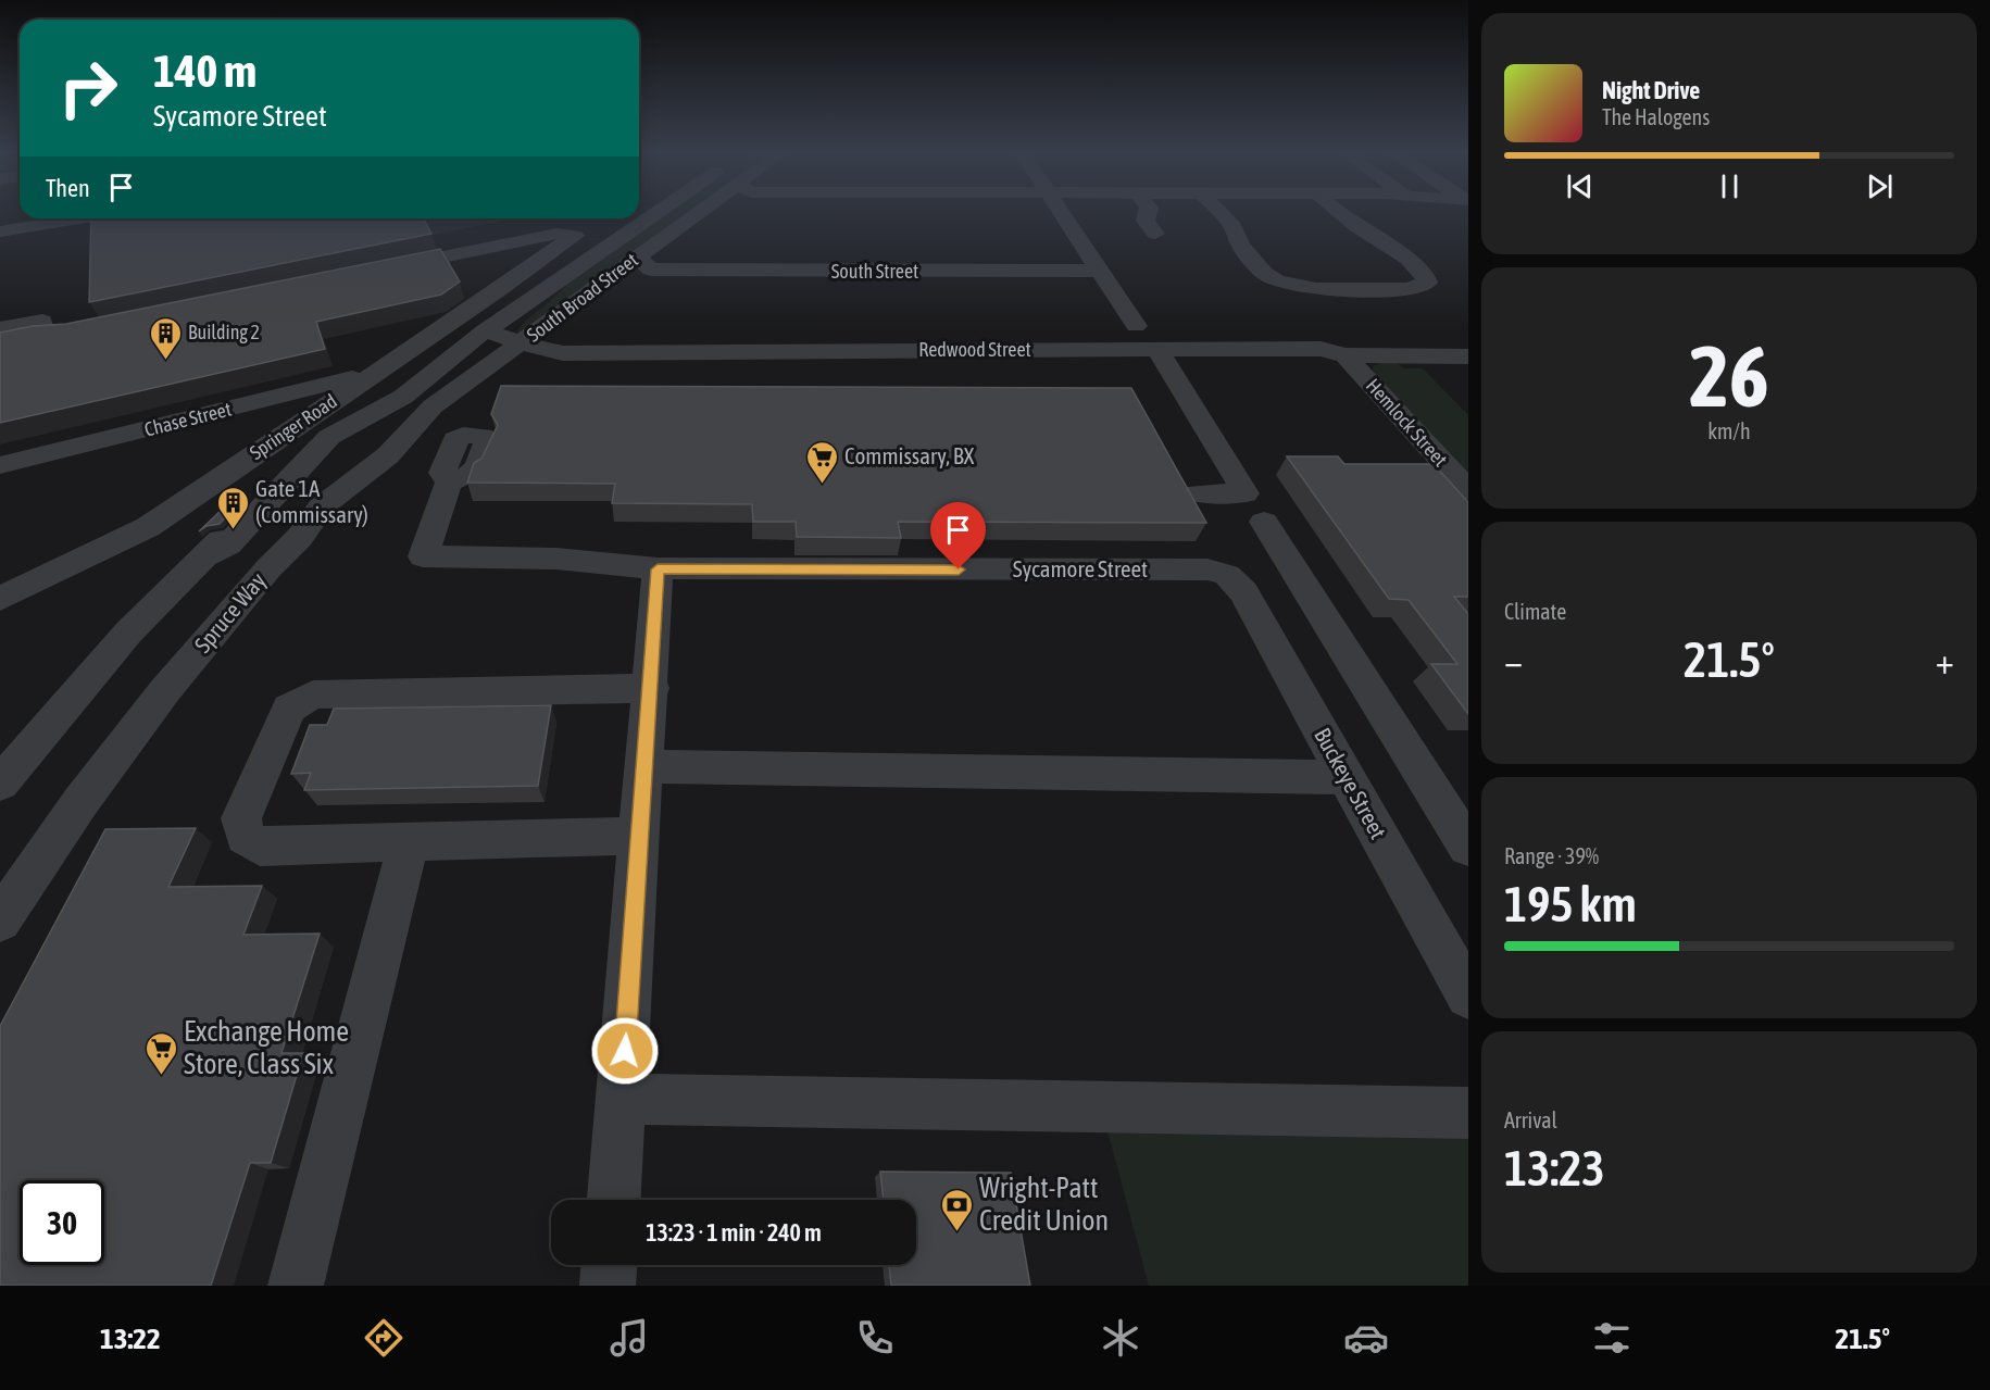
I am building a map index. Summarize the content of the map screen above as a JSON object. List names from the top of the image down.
{
  "streets": {
    "street": [
      "South Street",
      "South Broad Street",
      "Redwood Street",
      "Chase Street",
      "Hemlock Street",
      "Springer Road",
      "Sycamore Street",
      "Spruce Way",
      "Buckeye Street"
    ]
  },
  "crossings": [
    ["South Street", "South Broad Street"],
    ["South Broad Street", "Redwood Street"],
    ["South Broad Street", "Spruce Way"],
    ["Redwood Street", "Hemlock Street"],
    ["Redwood Street", "Spruce Way"],
    ["Chase Street", "Springer Road"],
    ["Sycamore Street", "Buckeye Street"]
  ],
  "places": {
    "building": ["Building 2", "Gate 1A (Commissary)"],
    "supermarket": ["Commissary, BX", "Exchange Home Store, Class Six"],
    "bank": ["Wright-Patt Credit Union"]
  },
  "page": {
    "turn": ["140 m", "Sycamore Street"],
    "song": ["Night Drive", "The Halogens"],
    "then": "Then",
    "tile": [
      ["26", "km/h"],
      "Climate",
      ["Range · 39%", "195 km"],
      ["Arrival", "13:23"]
    ],
    "heat": ["−", "21.5°", "+"],
    "limit": "30",
    "trip": "13:23 · 1 min · 240 m",
    "tabs": ["13:22", "21.5°"]
  }
}
